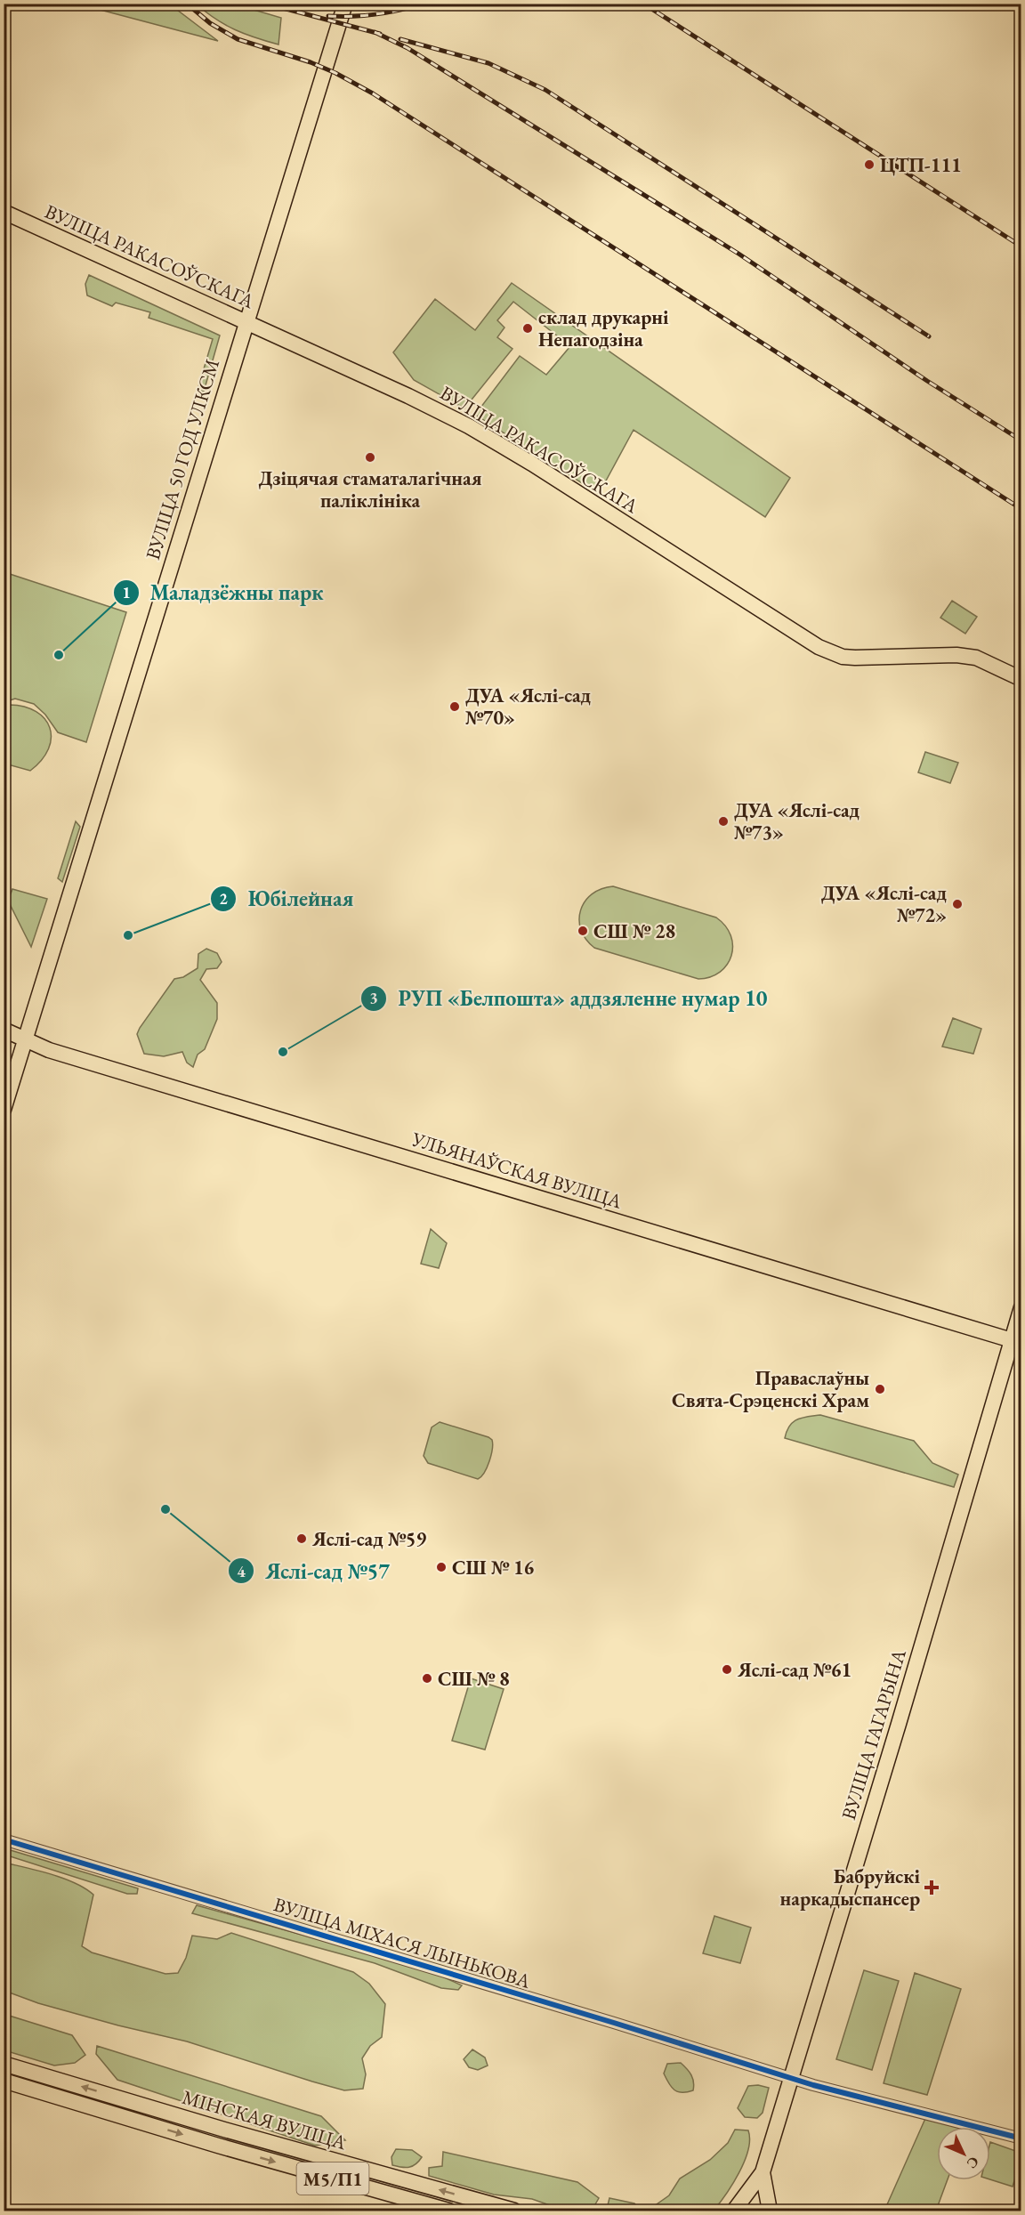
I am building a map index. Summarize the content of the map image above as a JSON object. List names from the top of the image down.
{
  "streets": {
    "main road": [
      "ВУЛІЦА РАКАСОЎСКАГА",
      "ВУЛІЦА 50 ГОД УЛКСМ",
      "УЛЬЯНАЎСКАЯ ВУЛІЦА",
      "ВУЛІЦА ГАГАРЫНА",
      "МІНСКАЯ ВУЛІЦА",
      "М5/П1"
    ],
    "street": ["ВУЛІЦА МІХАСЯ ЛЫНЬКОВА"]
  },
  "crossings": [
    ["ВУЛІЦА РАКАСОЎСКАГА", "ВУЛІЦА 50 ГОД УЛКСМ"],
    ["ВУЛІЦА 50 ГОД УЛКСМ", "УЛЬЯНАЎСКАЯ ВУЛІЦА"],
    ["УЛЬЯНАЎСКАЯ ВУЛІЦА", "ВУЛІЦА ГАГАРЫНА"],
    ["ВУЛІЦА ГАГАРЫНА", "ВУЛІЦА МІХАСЯ ЛЫНЬКОВА"]
  ],
  "places": {
    "other": [
      "ЦТП-111",
      "склад друкарні Непагодзіна",
      "Дзіцячая стаматалагічная паліклініка",
      "Маладзёжны парк",
      "ДУА «Яслі-сад №70»",
      "ДУА «Яслі-сад №73»",
      "ДУА «Яслі-сад №72»",
      "СШ № 28",
      "Юбілейная",
      "РУП «Белпошта» аддзяленне нумар 10",
      "Праваслаўны Свята-Срэценскі Храм",
      "Яслі-сад №57",
      "Яслі-сад №59",
      "СШ № 16",
      "Яслі-сад №61",
      "СШ № 8"
    ],
    "health": ["Бабруйскі наркадыспансер"]
  },
  "north": "bottom right"
}
